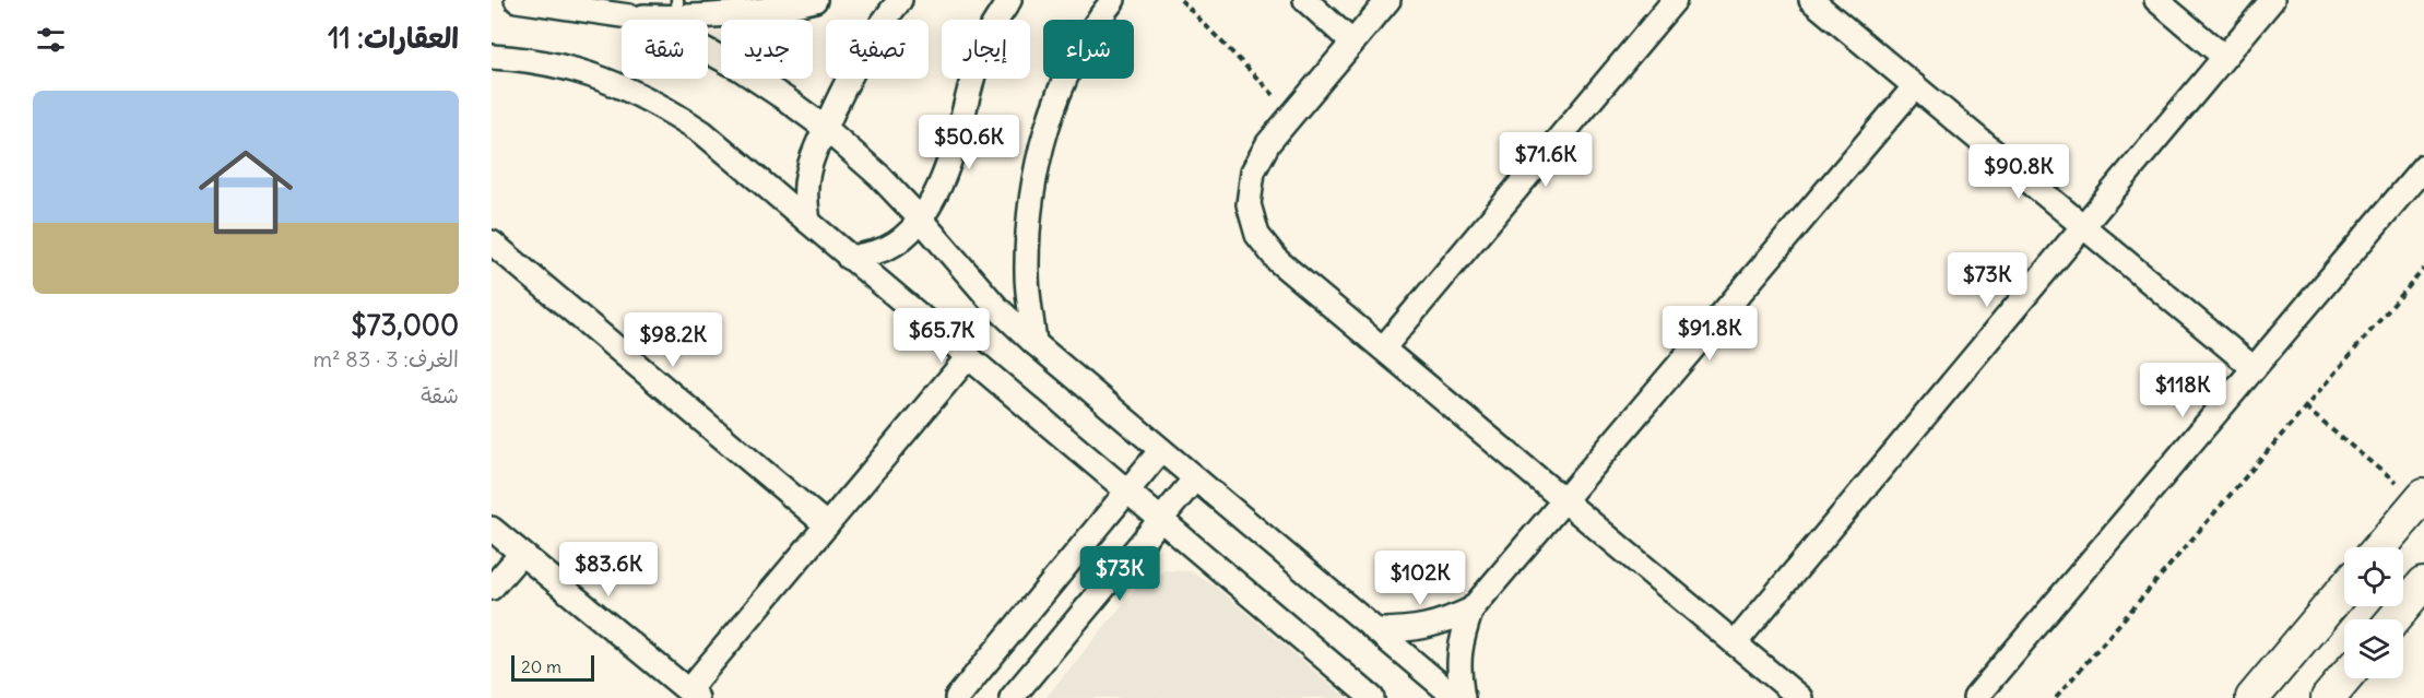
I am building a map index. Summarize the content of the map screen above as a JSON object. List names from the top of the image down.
{
  "scale_bar": "20 m",
  "page": {
    "heading": "العقارات: 11",
    "chip": [
      "شراء",
      "إيجار",
      "تصفية",
      "جديد",
      "شقة"
    ],
    "list": [
      {
        "name": "$73,000",
        "note": "الغرف: 3 · 83 m² · شقة"
      }
    ],
    "price": [
      "$50.6K",
      "$71.6K",
      "$90.8K",
      "$73K",
      "$91.8K",
      "$65.7K",
      "$98.2K",
      "$118K",
      "$83.6K",
      "$73K",
      "$102K"
    ],
    "scale": "20 m"
  }
}
